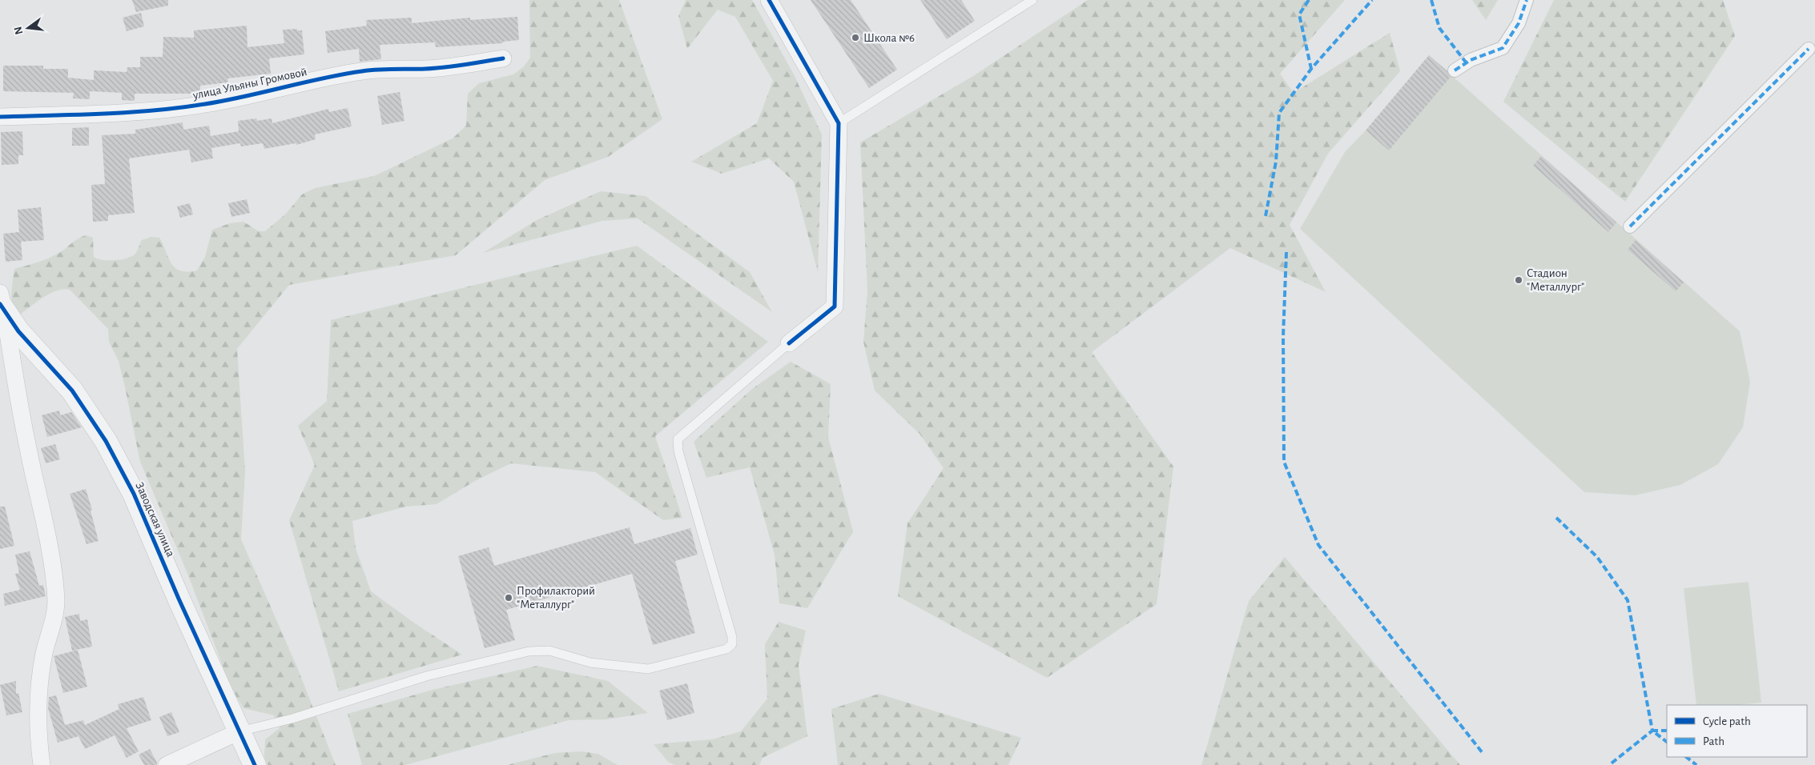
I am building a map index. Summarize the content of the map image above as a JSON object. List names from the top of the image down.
{
  "streets": {
    "street": ["улица Ульяны Громовой", "Заводская улица"]
  },
  "places": ["Школа №6", "Стадион \"Металлург\"", "Профилакторий \"Металлург\""],
  "legend": ["Cycle path", "Path"],
  "north": "left"
}
